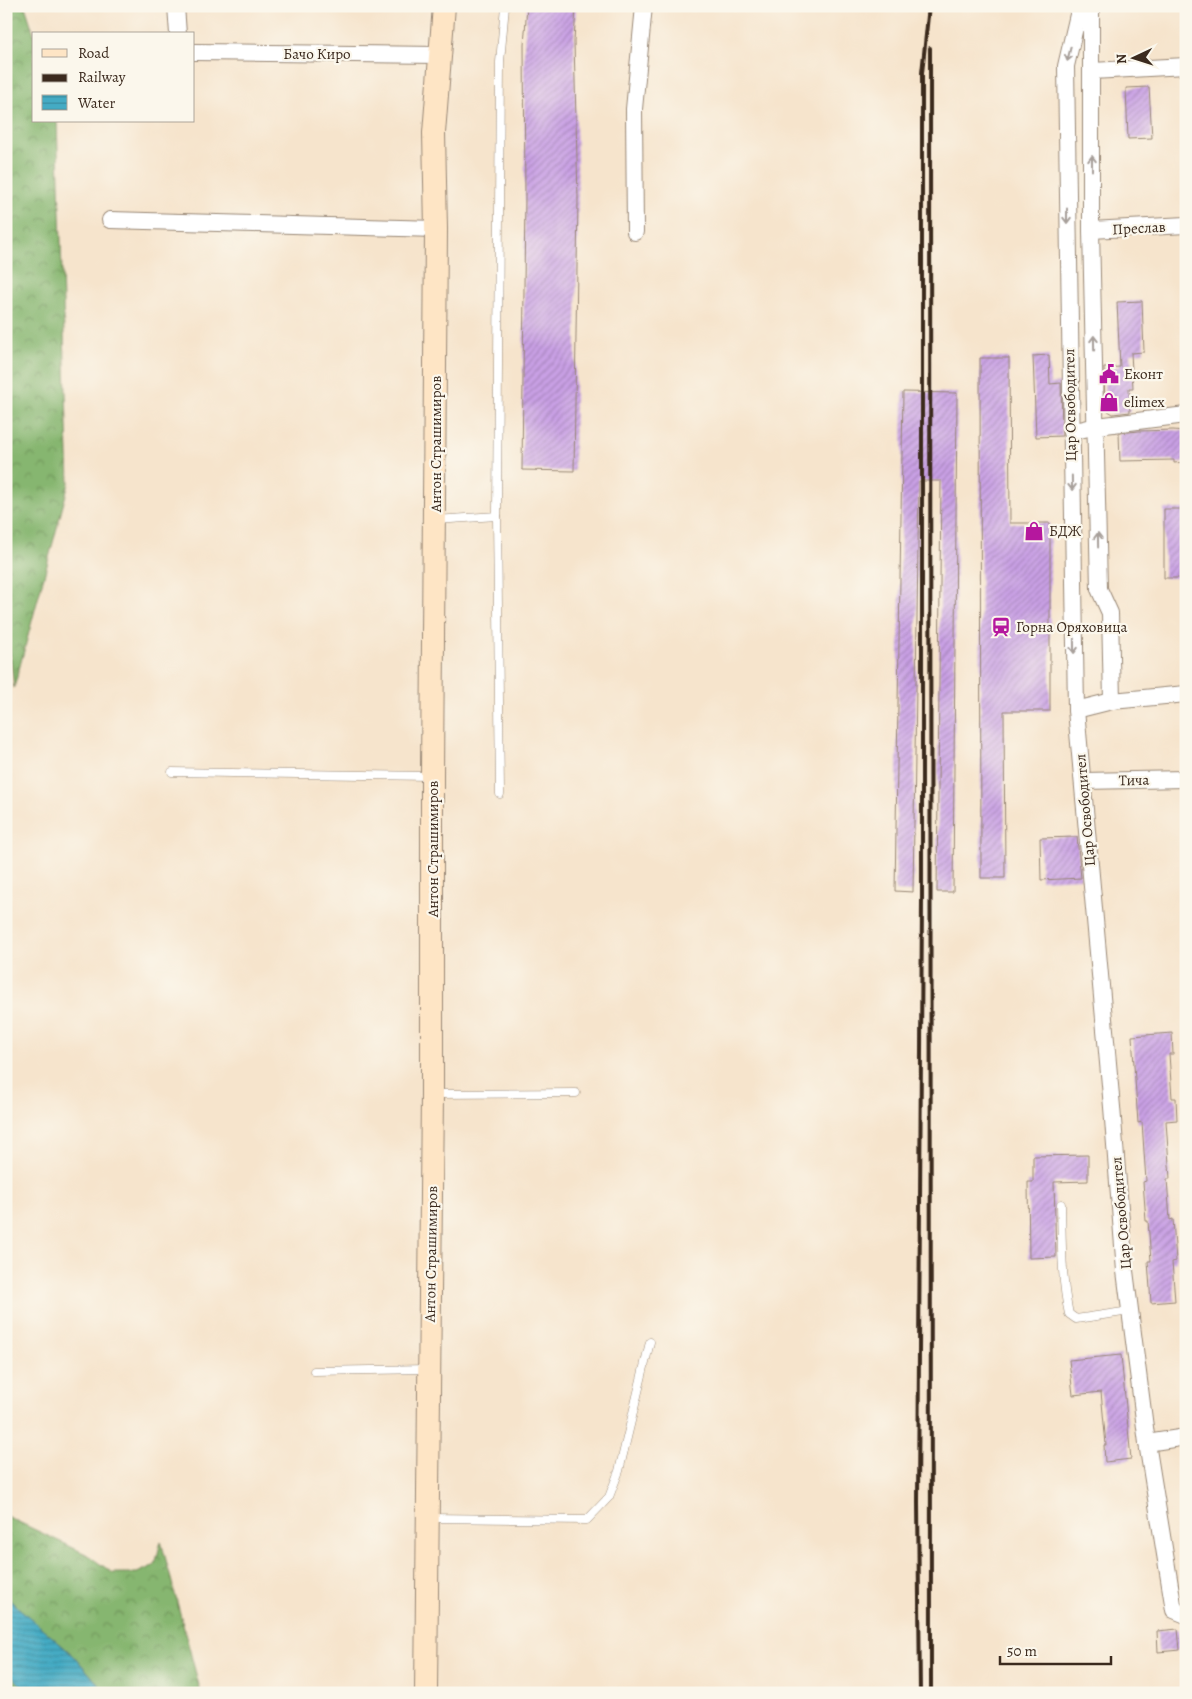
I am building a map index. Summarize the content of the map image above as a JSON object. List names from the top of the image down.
{
  "streets": {
    "street": [
      "Бачо Киро",
      "Преслав",
      "Цар Освободител",
      "Антон Страшимиров",
      "Тича"
    ]
  },
  "crossings": [
    ["Бачо Киро", "Антон Страшимиров"],
    ["Преслав", "Цар Освободител"],
    ["Цар Освободител", "Тича"]
  ],
  "places": {
    "public building": ["Еконт"],
    "shop": ["elimex", "БДЖ"],
    "station": ["Горна Оряховица"]
  },
  "legend": ["Road", "Railway", "Water"],
  "scale_bar": "50 m",
  "north": "left"
}
